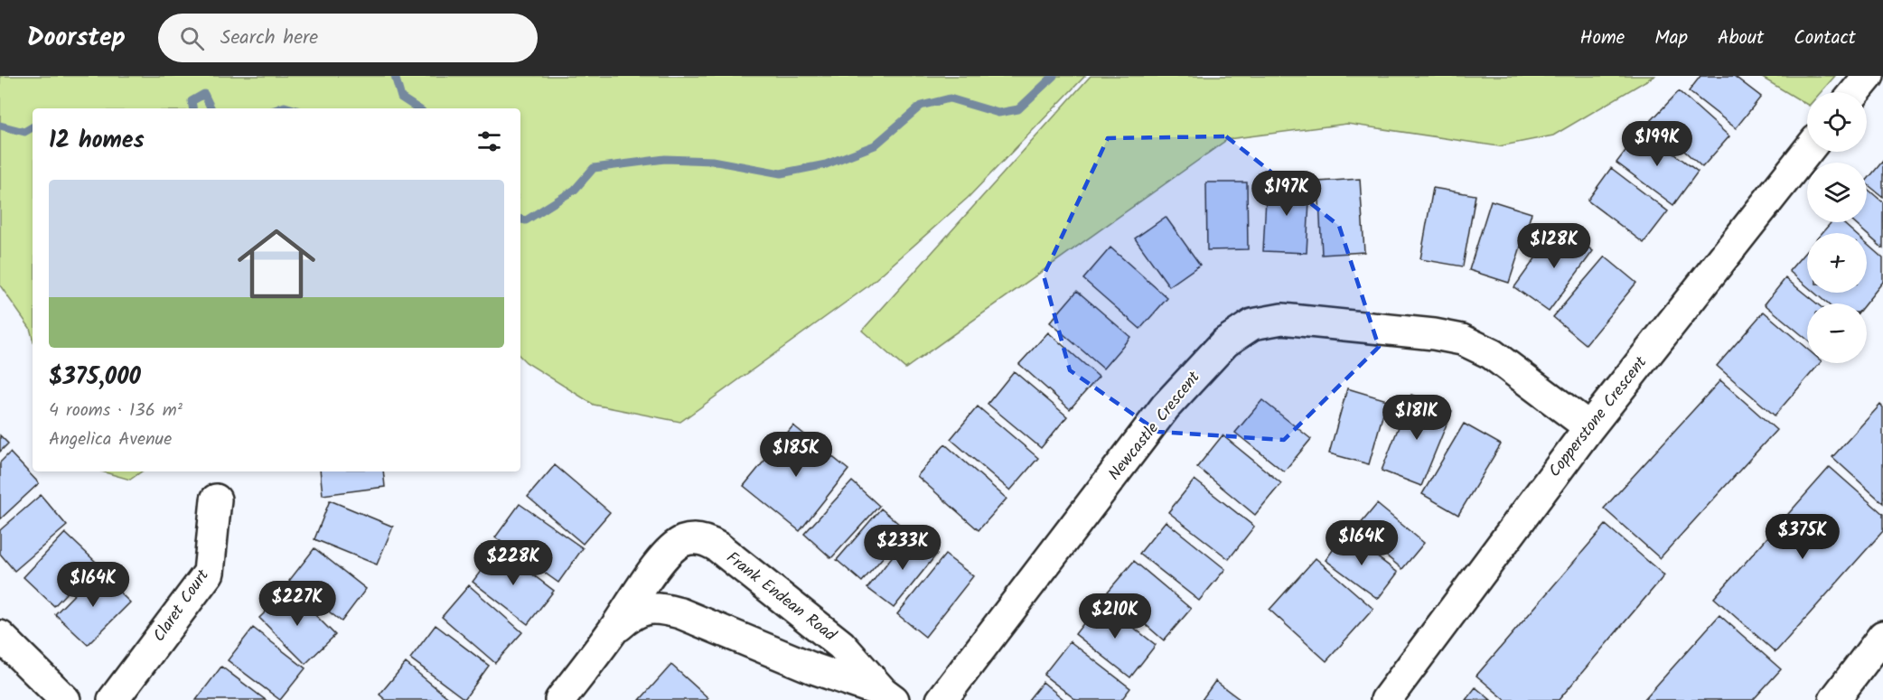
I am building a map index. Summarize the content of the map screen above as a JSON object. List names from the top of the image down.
{
  "streets": {
    "street": [
      "Copperstone Crescent",
      "Newcastle Crescent",
      "Frank Endean Road",
      "Claret Court"
    ]
  },
  "crossings": [
    ["Copperstone Crescent", "Newcastle Crescent"]
  ],
  "page": {
    "header": "Doorstep",
    "search": "Search here",
    "nav": [
      "Home",
      "Map",
      "About",
      "Contact"
    ],
    "map_buttons": ["+", "−"],
    "heading": "12 homes",
    "price": [
      "$199K",
      "$197K",
      "$128K",
      "$181K",
      "$185K",
      "$375K",
      "$164K",
      "$233K",
      "$228K",
      "$164K",
      "$227K",
      "$210K"
    ],
    "list": [
      {
        "name": "$375,000",
        "note": "4 rooms · 136 m² · Angelica Avenue"
      }
    ]
  }
}
